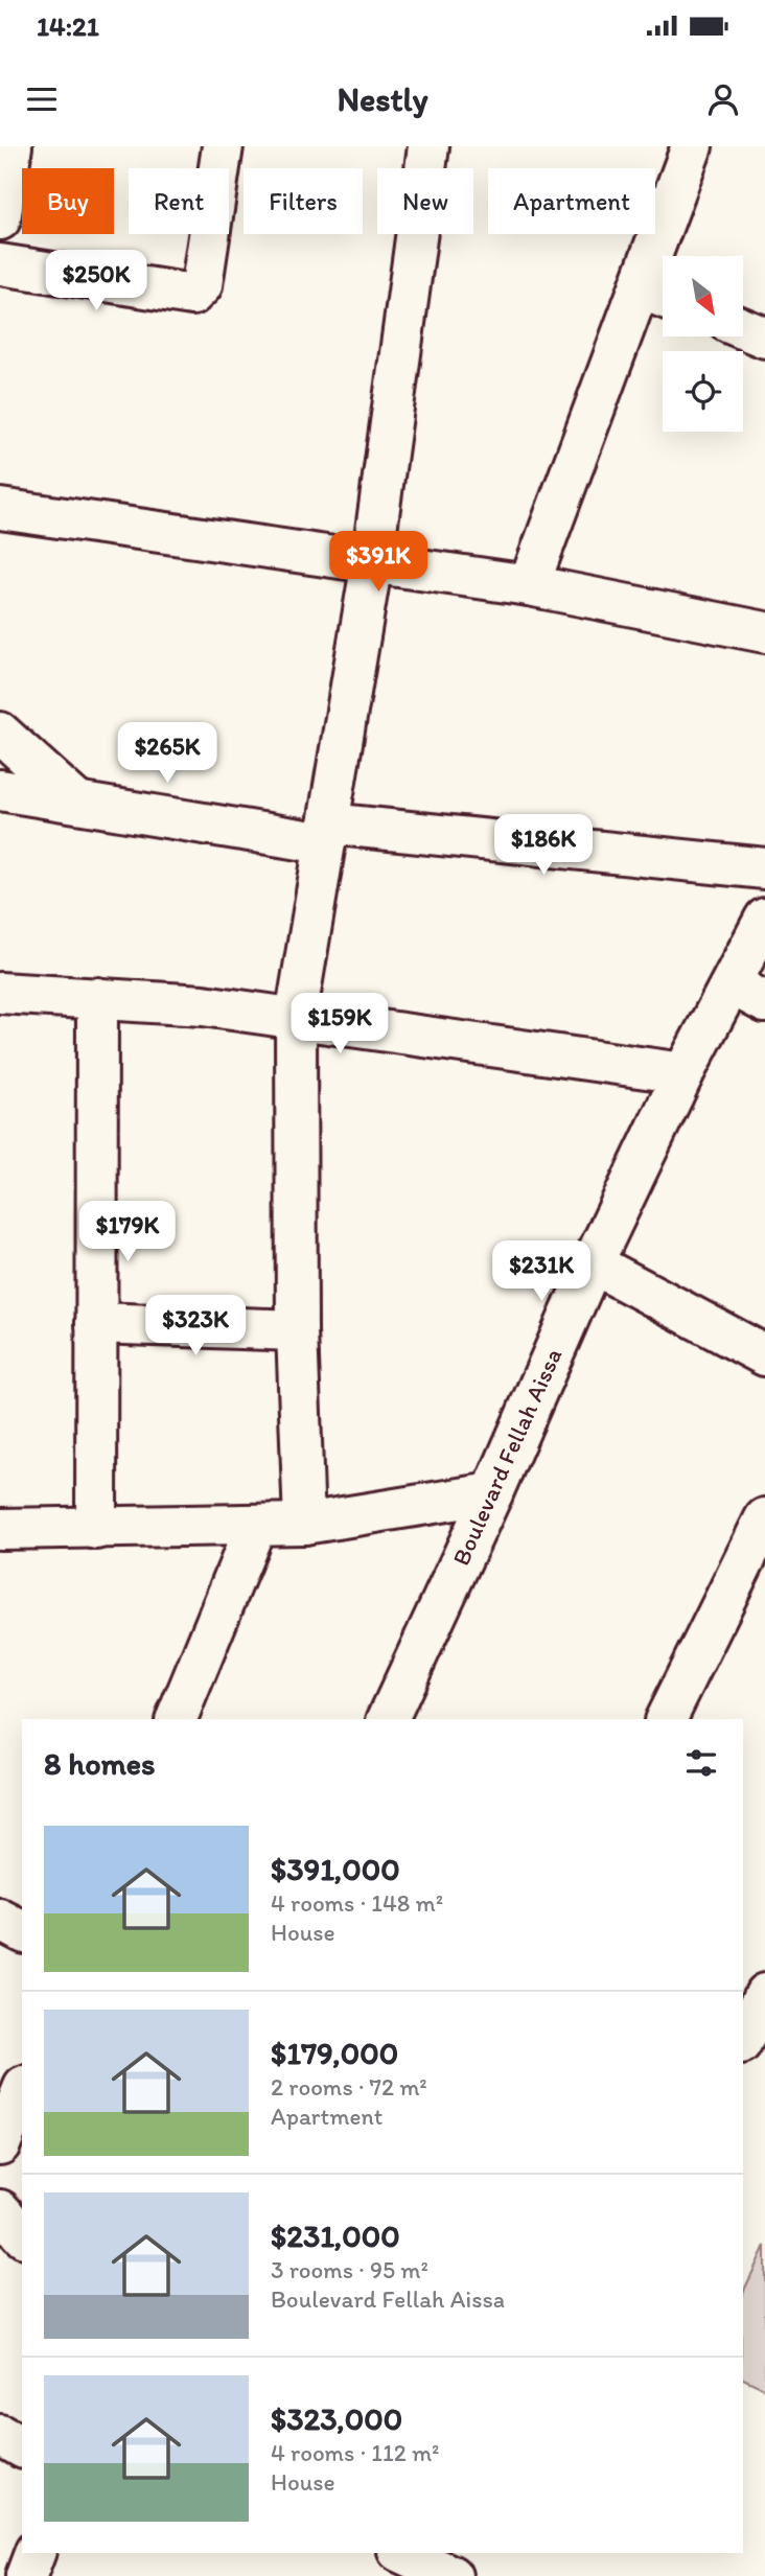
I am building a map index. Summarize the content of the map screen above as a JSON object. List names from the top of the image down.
{
  "streets": {
    "street": ["Boulevard Fellah Aissa"]
  },
  "north": "bottom right",
  "page": {
    "status": "14:21",
    "header": "Nestly",
    "chip": [
      "Buy",
      "Rent",
      "Filters",
      "New",
      "Apartment"
    ],
    "price": [
      "$250K",
      "$391K",
      "$265K",
      "$186K",
      "$159K",
      "$179K",
      "$231K",
      "$323K"
    ],
    "heading": "8 homes",
    "list": [
      {
        "name": "$391,000",
        "note": "4 rooms · 148 m² · House"
      },
      {
        "name": "$179,000",
        "note": "2 rooms · 72 m² · Apartment"
      },
      {
        "name": "$231,000",
        "note": "3 rooms · 95 m² · Boulevard Fellah Aissa"
      },
      {
        "name": "$323,000",
        "note": "4 rooms · 112 m² · House"
      }
    ]
  }
}
